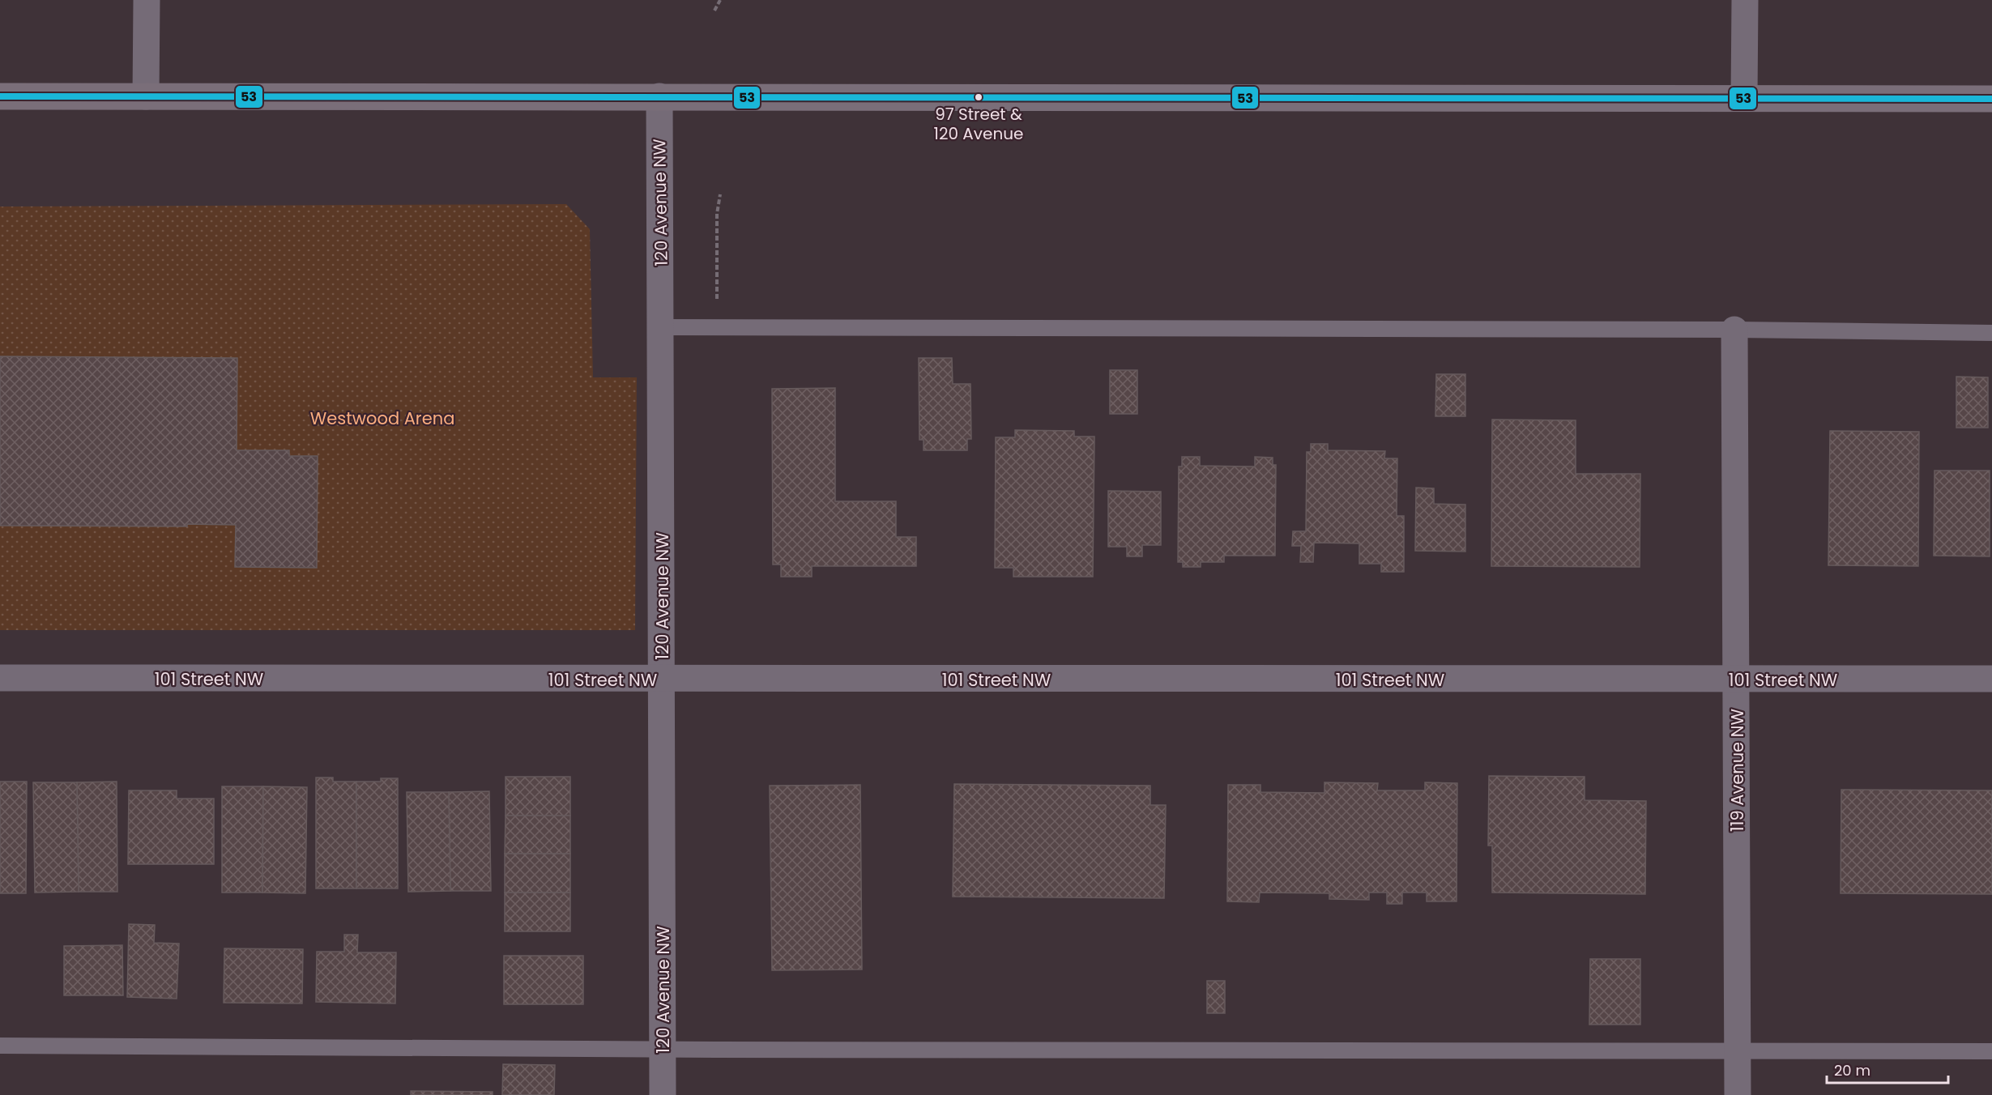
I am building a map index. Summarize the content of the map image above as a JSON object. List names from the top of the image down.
{
  "streets": {
    "street": ["120 Avenue NW", "101 Street NW", "119 Avenue NW"]
  },
  "crossings": [
    ["120 Avenue NW", "101 Street NW"],
    ["101 Street NW", "119 Avenue NW"]
  ],
  "parks": ["Westwood Arena"],
  "places": ["97 Street & 120 Avenue"],
  "lines": ["transit line 53"],
  "scale_bar": "20 m"
}
